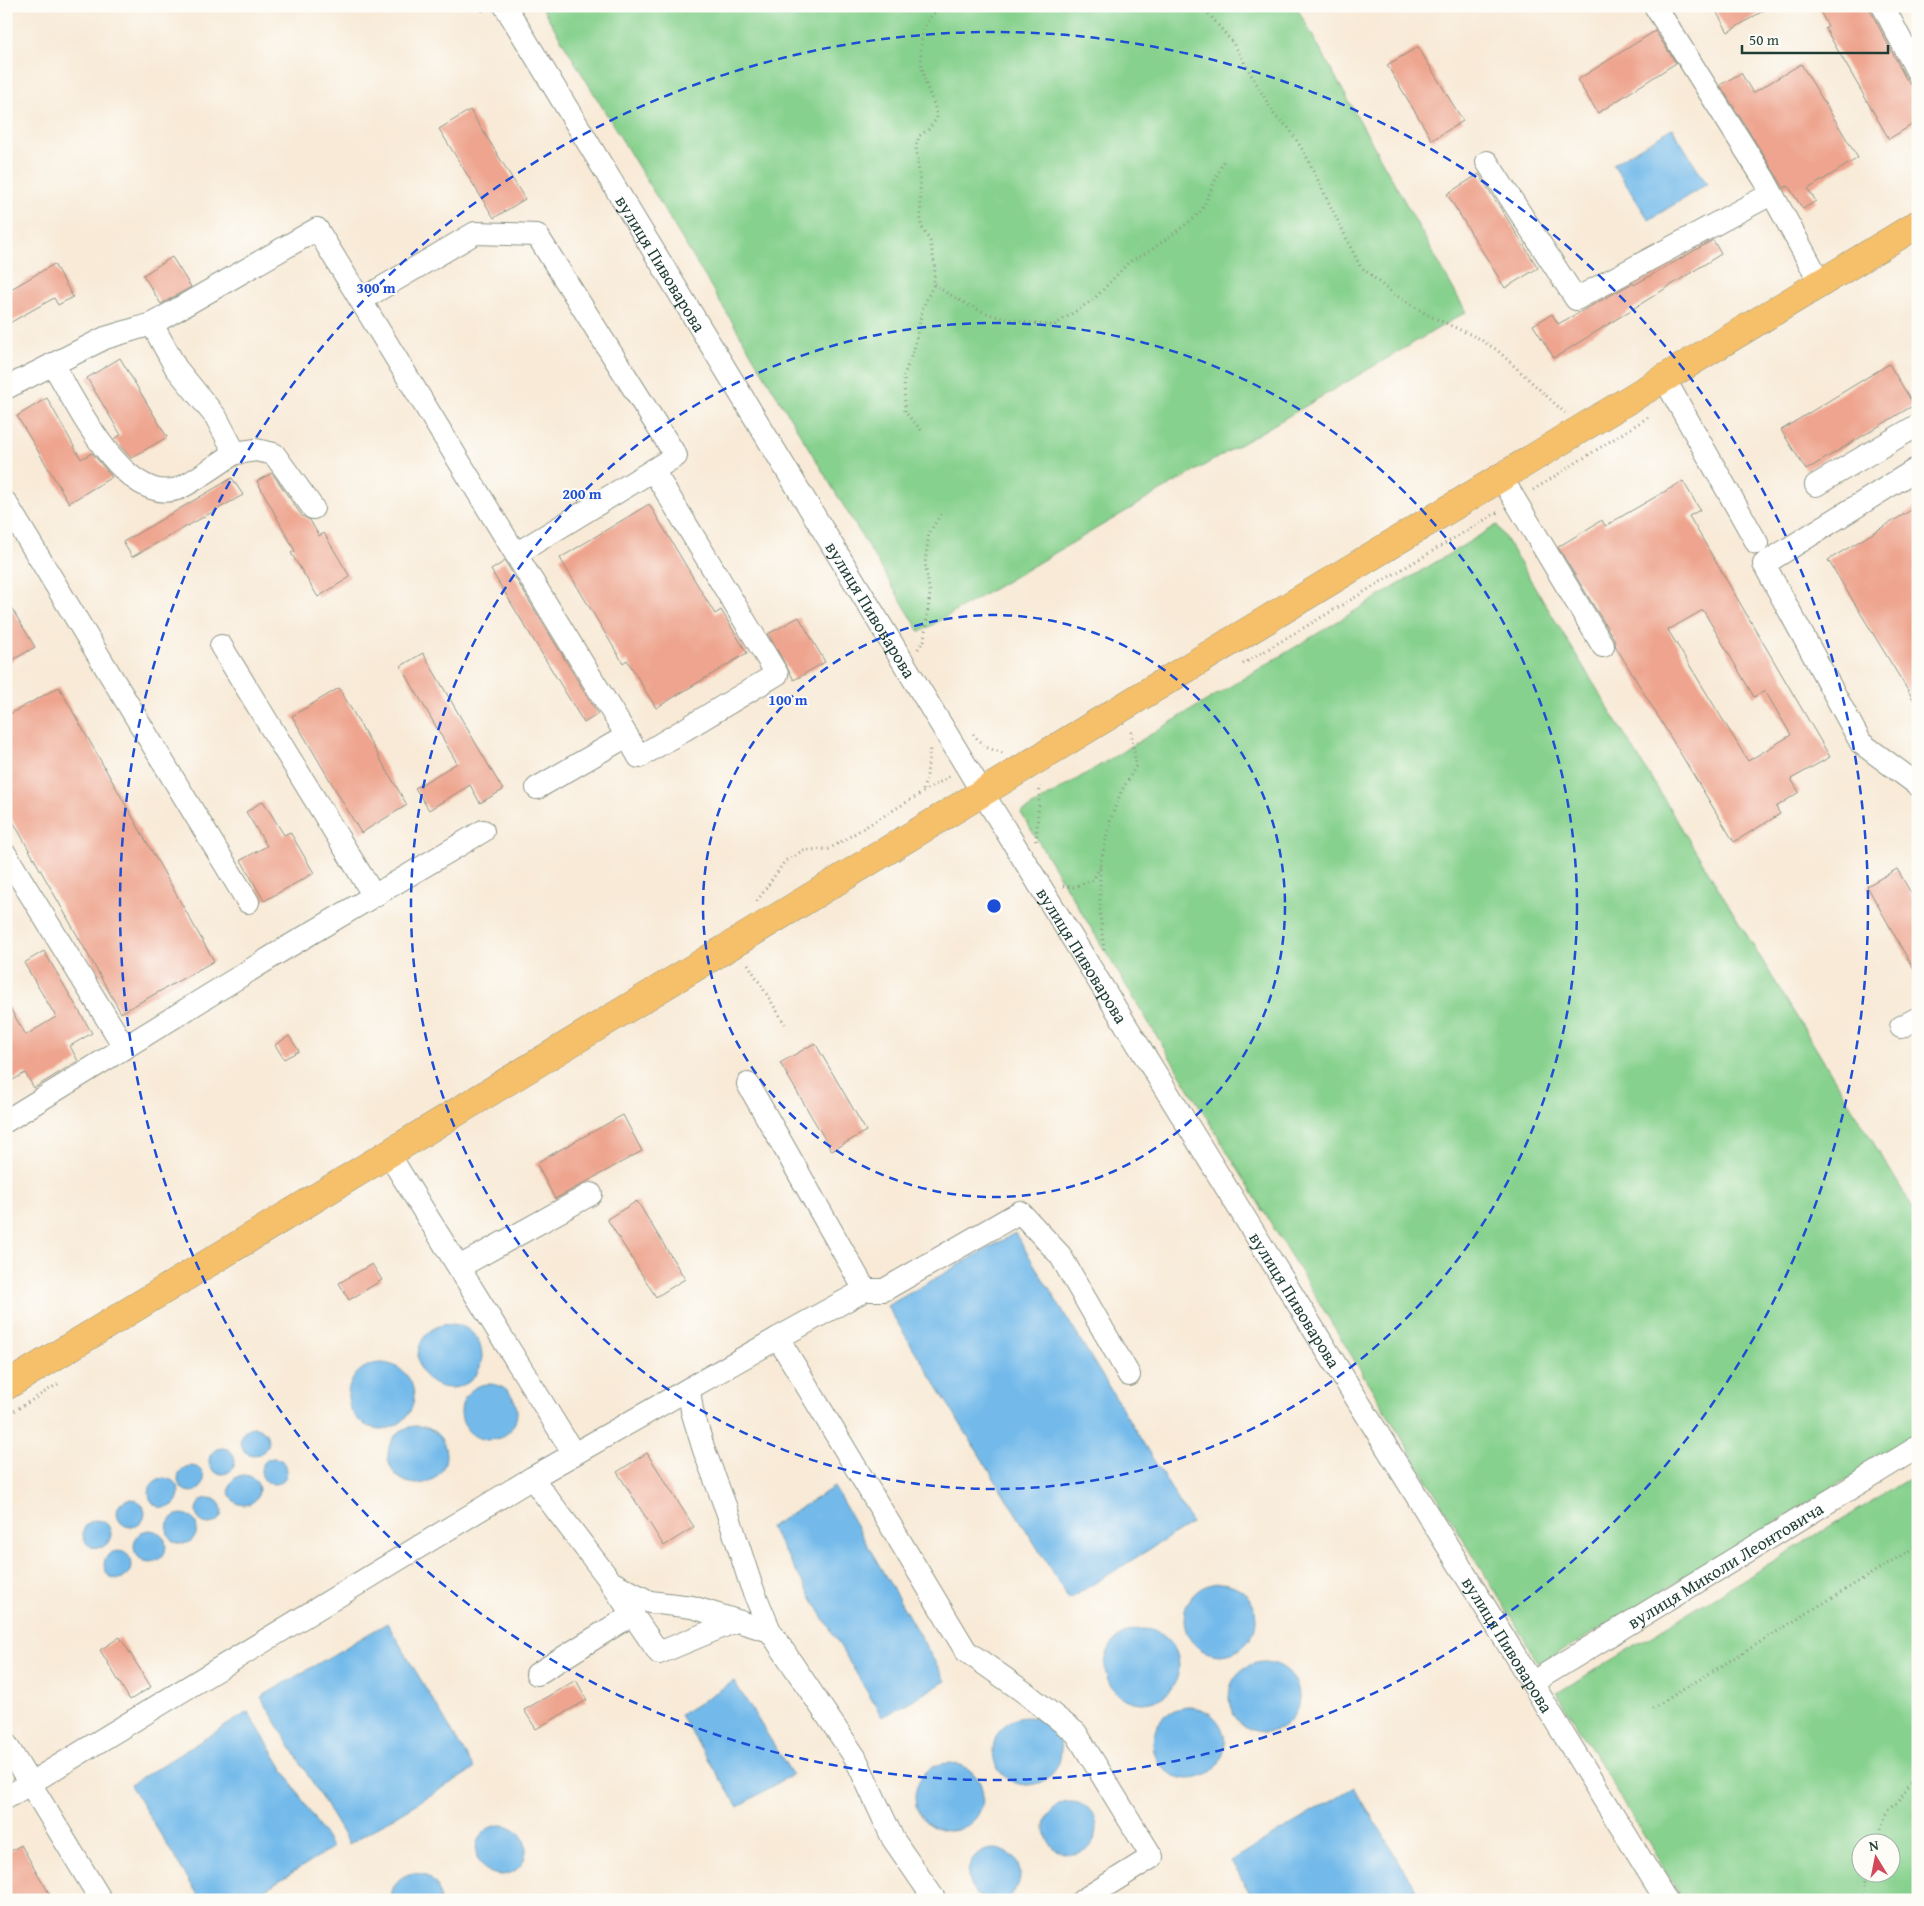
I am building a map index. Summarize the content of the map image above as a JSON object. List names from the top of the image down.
{
  "streets": {
    "street": ["вулиця Пивоварова", "вулиця Миколи Леонтовича"]
  },
  "crossings": [
    ["вулиця Пивоварова", "вулиця Миколи Леонтовича"]
  ],
  "scale_bar": "50 m",
  "north": "top",
  "rings": ["300 m", "200 m", "100 m"]
}
